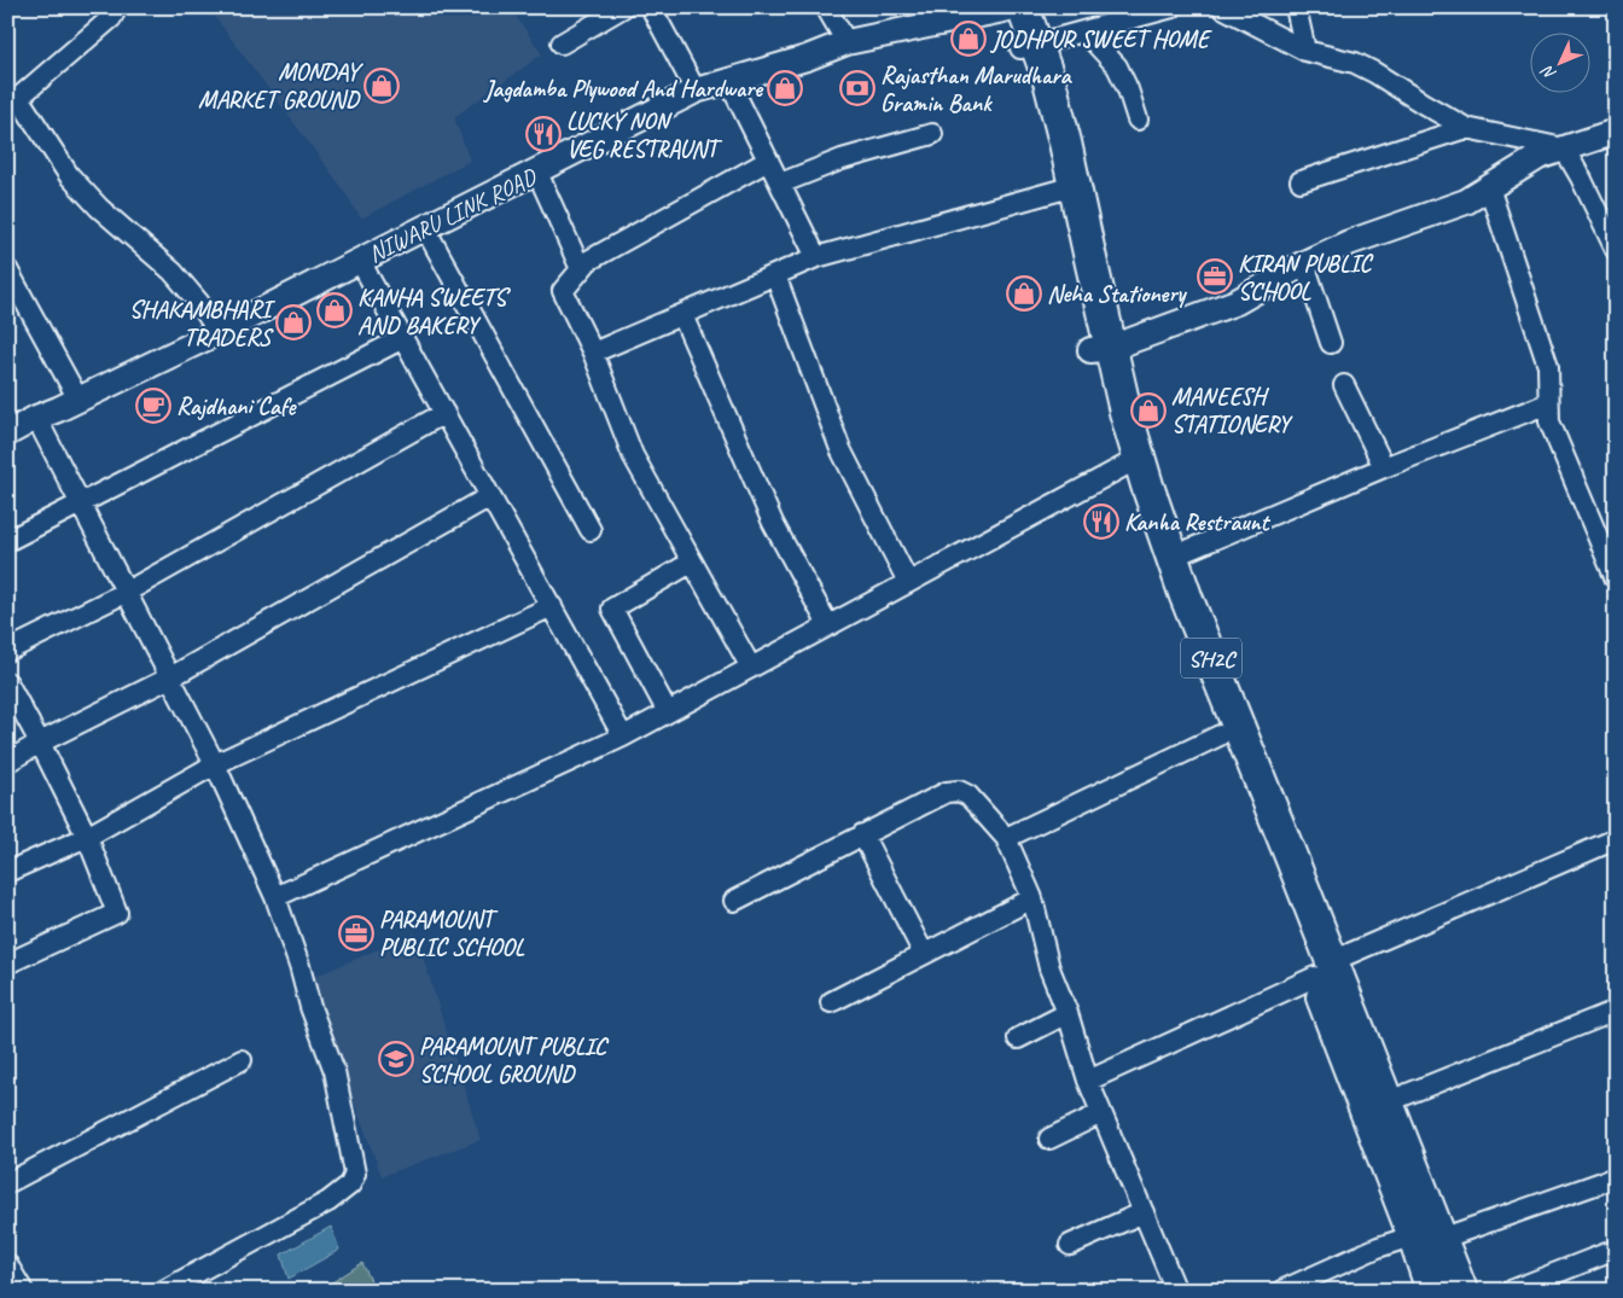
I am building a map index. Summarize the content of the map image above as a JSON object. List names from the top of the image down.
{
  "streets": {
    "main road": ["SH2C"],
    "street": ["NIWARU LINK ROAD"]
  },
  "crossings": [
    ["NIWARU LINK ROAD", "SH2C"]
  ],
  "places": {
    "shop": [
      "JODHPUR SWEET HOME",
      "MONDAY MARKET GROUND",
      "Jagdamba Plywood And Hardware",
      "Neha Stationery",
      "KANHA SWEETS AND BAKERY",
      "SHAKAMBHARI TRADERS",
      "MANEESH STATIONERY"
    ],
    "bank": ["Rajasthan Marudhara Gramin Bank"],
    "restaurant": ["LUCKY NON VEG RESTRAUNT", "Kanha Restraunt"],
    "office": ["KIRAN PUBLIC SCHOOL", "PARAMOUNT PUBLIC SCHOOL"],
    "cafe": ["Rajdhani Cafe"],
    "school or university": ["PARAMOUNT PUBLIC SCHOOL GROUND"]
  },
  "north": "bottom left"
}
